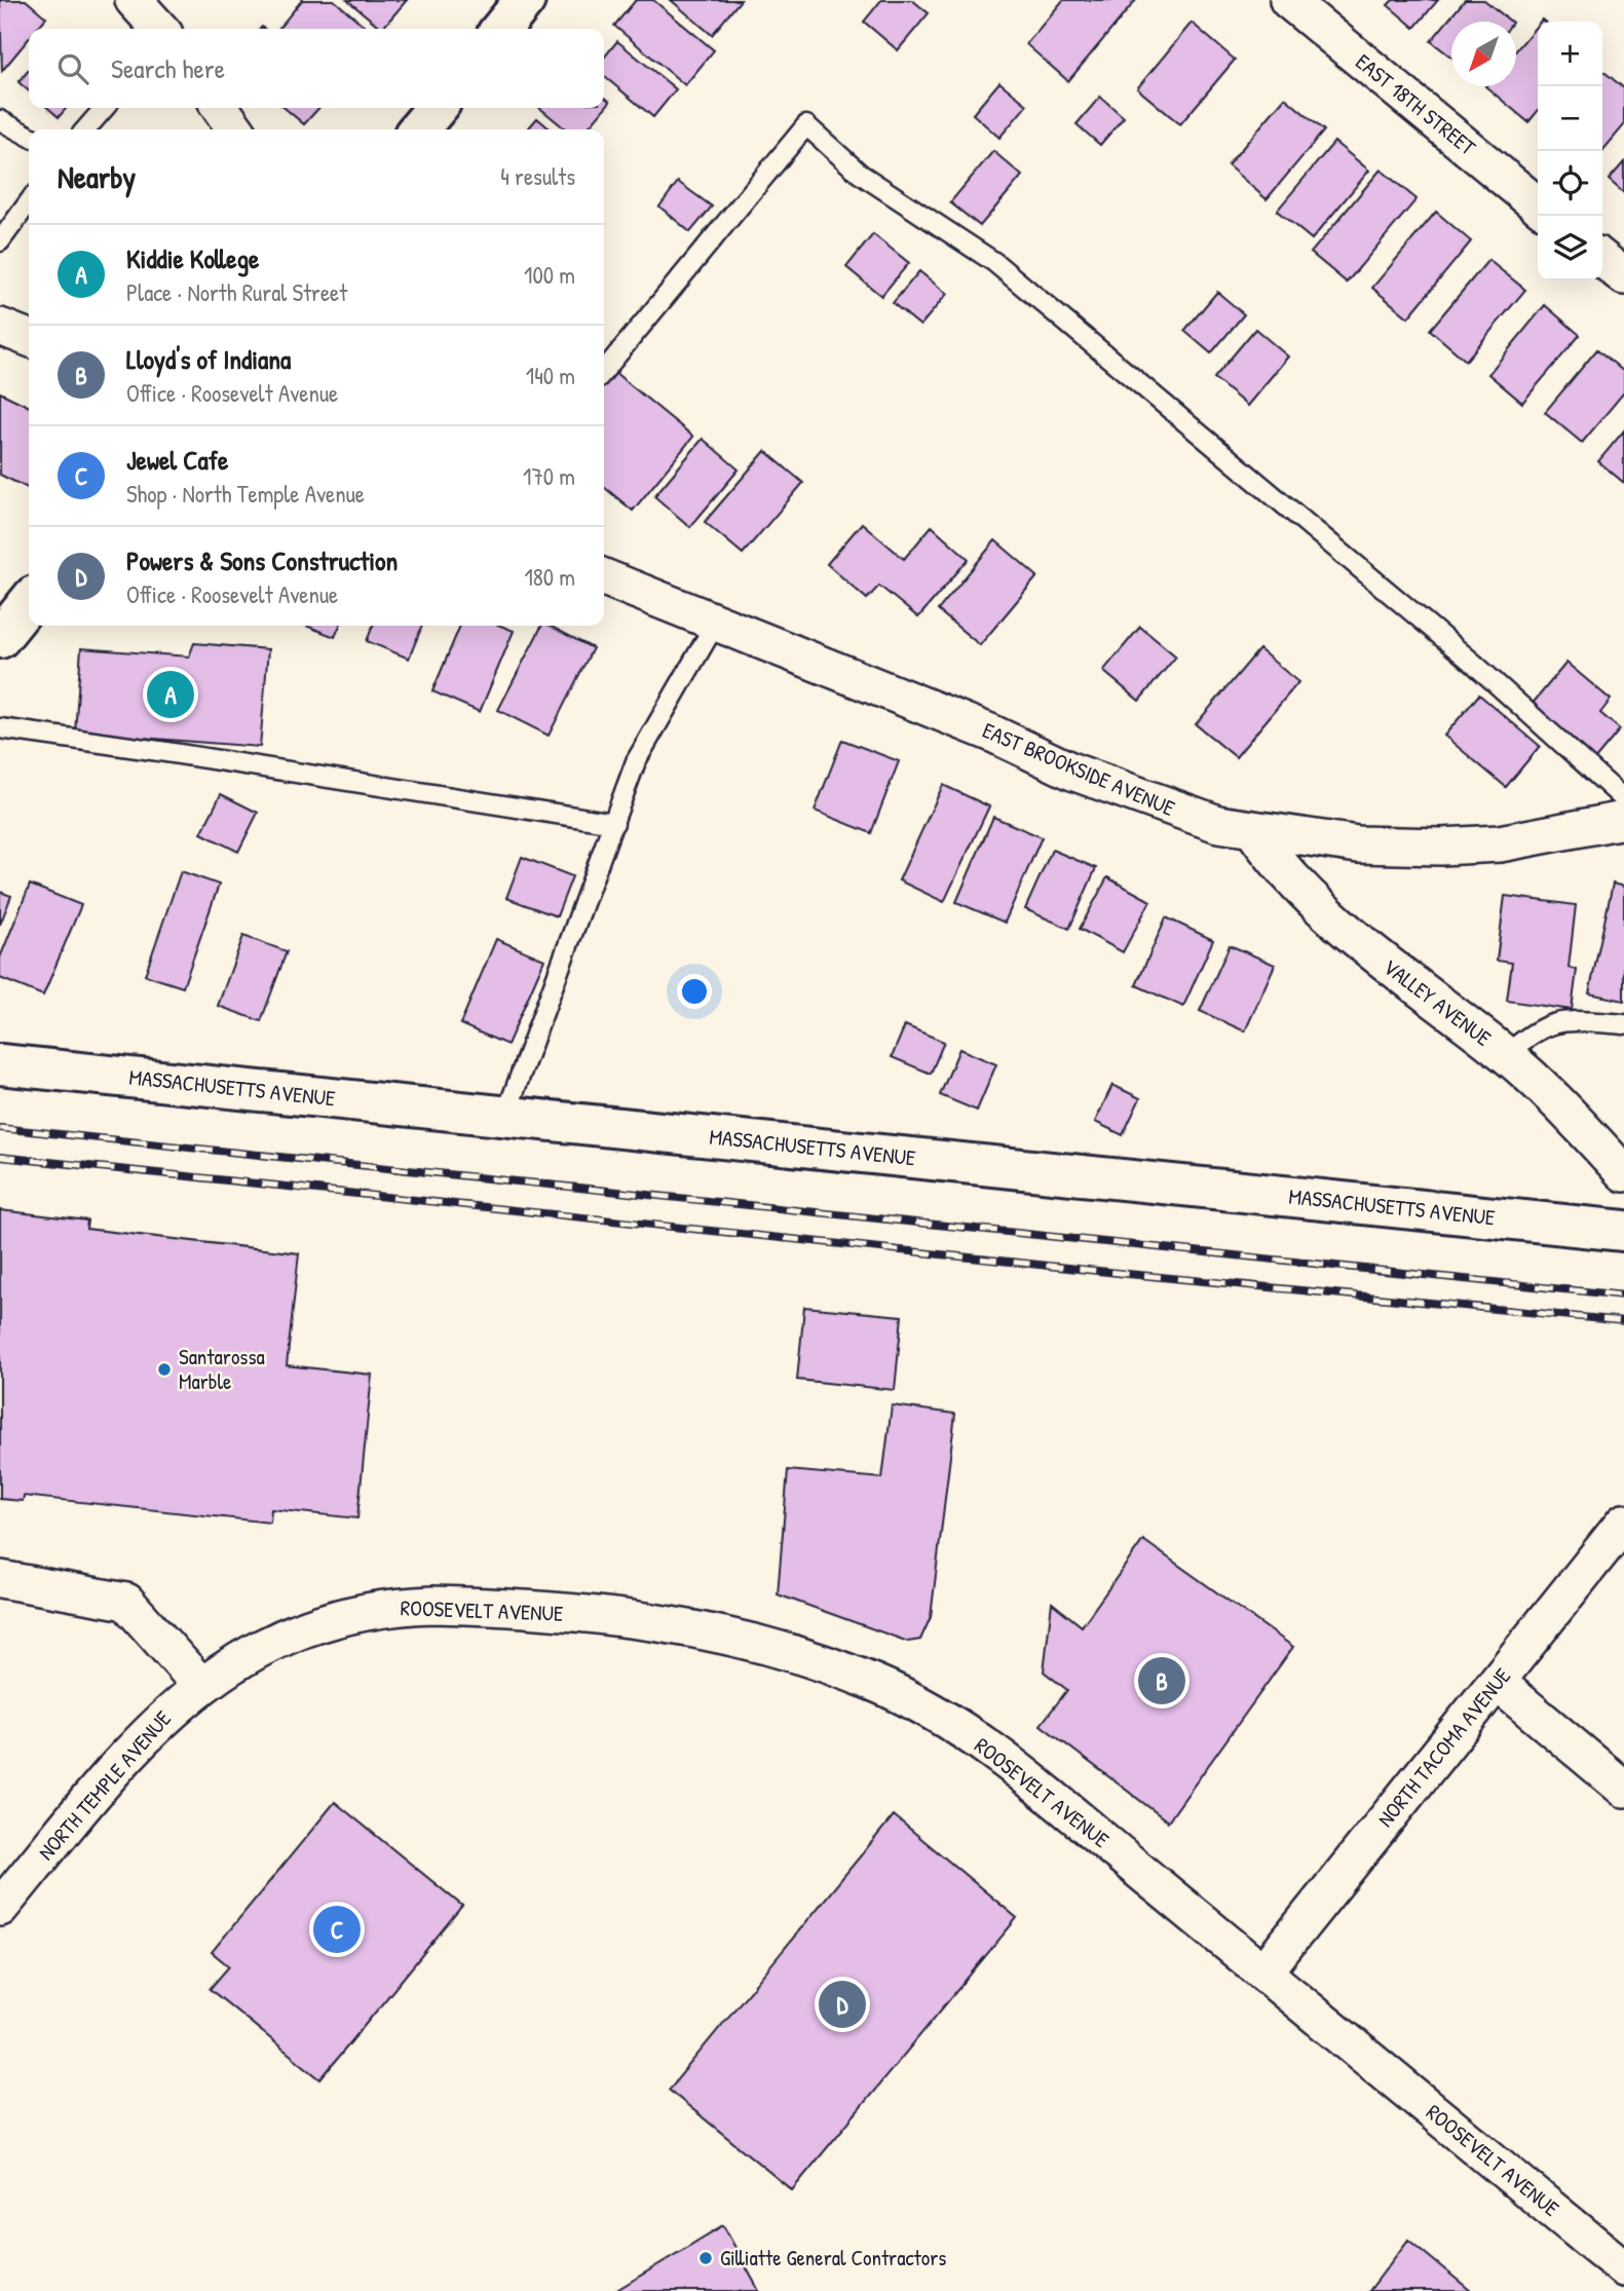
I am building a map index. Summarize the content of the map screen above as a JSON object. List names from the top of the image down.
{
  "streets": {
    "street": [
      "EAST 18TH STREET",
      "EAST BROOKSIDE AVENUE",
      "VALLEY AVENUE",
      "MASSACHUSETTS AVENUE",
      "ROOSEVELT AVENUE",
      "NORTH TACOMA AVENUE",
      "NORTH TEMPLE AVENUE"
    ]
  },
  "crossings": [
    ["EAST BROOKSIDE AVENUE", "VALLEY AVENUE"],
    ["ROOSEVELT AVENUE", "NORTH TACOMA AVENUE"],
    ["ROOSEVELT AVENUE", "NORTH TEMPLE AVENUE"]
  ],
  "places": ["Santarossa Marble", "Gilliatte General Contractors"],
  "north": "bottom left",
  "page": {
    "map_buttons": ["+", "−"],
    "search": "Search here",
    "heading": ["Nearby", "4 results"],
    "list": [
      {
        "mark": "A",
        "name": "Kiddie Kollege",
        "note": "Place · North Rural Street",
        "value": "100 m"
      },
      {
        "mark": "B",
        "name": "Lloyd's of Indiana",
        "note": "Office · Roosevelt Avenue",
        "value": "140 m"
      },
      {
        "mark": "C",
        "name": "Jewel Cafe",
        "note": "Shop · North Temple Avenue",
        "value": "170 m"
      },
      {
        "mark": "D",
        "name": "Powers & Sons Construction",
        "note": "Office · Roosevelt Avenue",
        "value": "180 m"
      }
    ],
    "pins": [
      "A",
      "B",
      "C",
      "D"
    ]
  }
}
